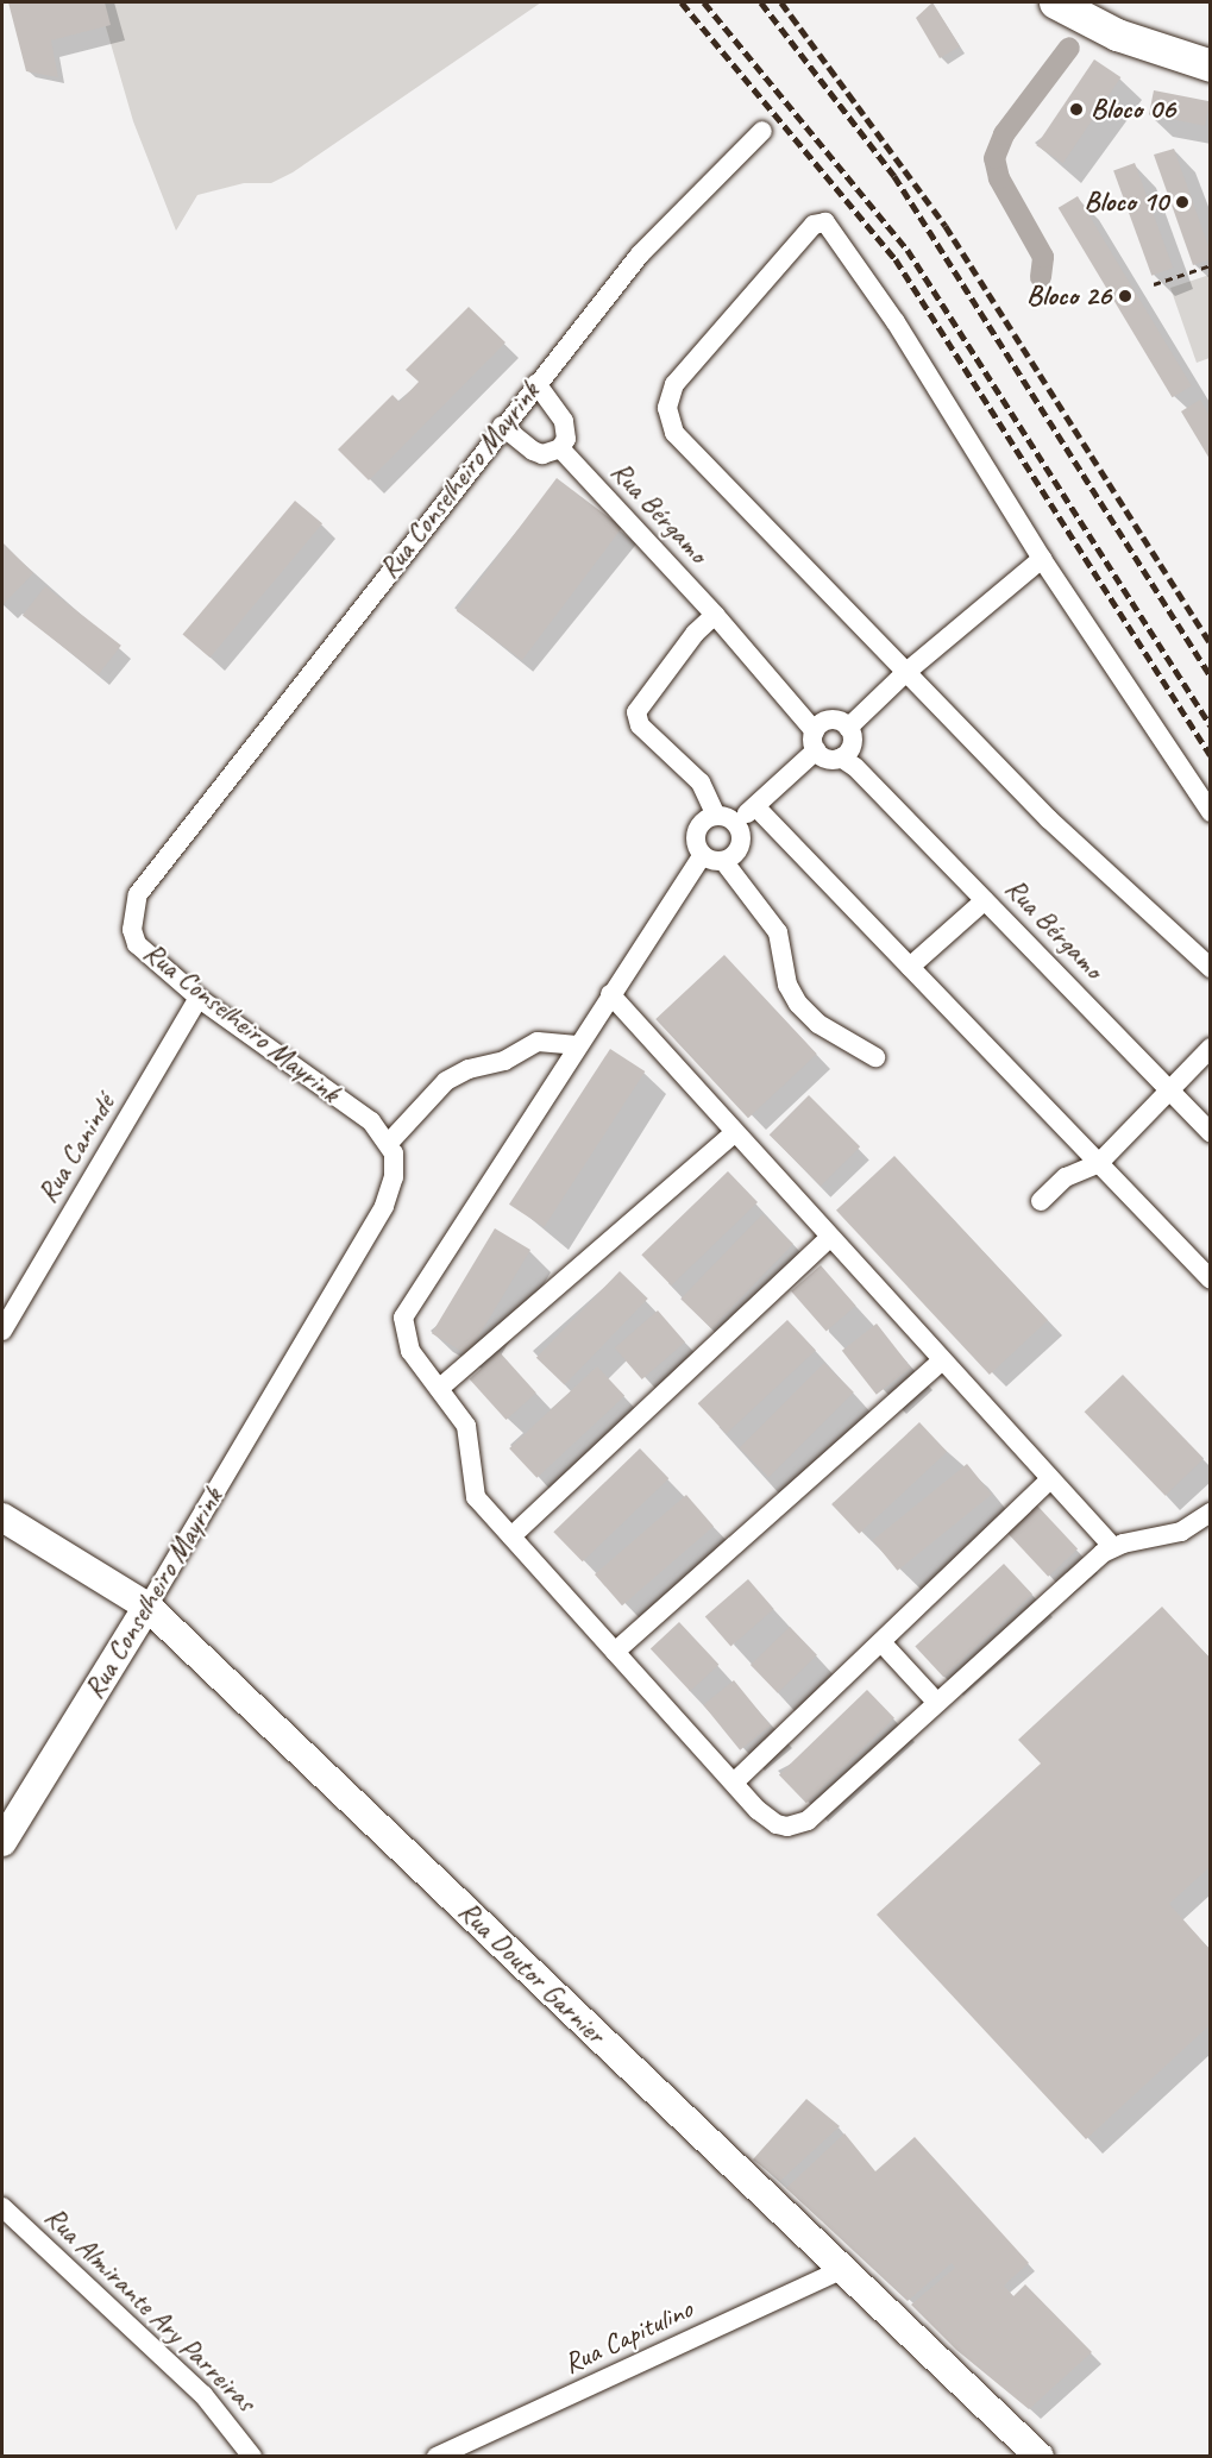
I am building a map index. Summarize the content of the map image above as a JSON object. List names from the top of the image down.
{
  "streets": {
    "main road": ["Rua Conselheiro Mayrink", "Rua Doutor Garnier"],
    "street": [
      "Rua Bérgamo",
      "Rua Canindé",
      "Rua Almirante Ary Parreiras",
      "Rua Capitulino"
    ]
  },
  "crossings": [
    ["Rua Conselheiro Mayrink", "Rua Canindé"],
    ["Rua Conselheiro Mayrink", "Rua Doutor Garnier"],
    ["Rua Doutor Garnier", "Rua Capitulino"]
  ],
  "places": ["Bloco 06", "Bloco 10", "Bloco 26"]
}
